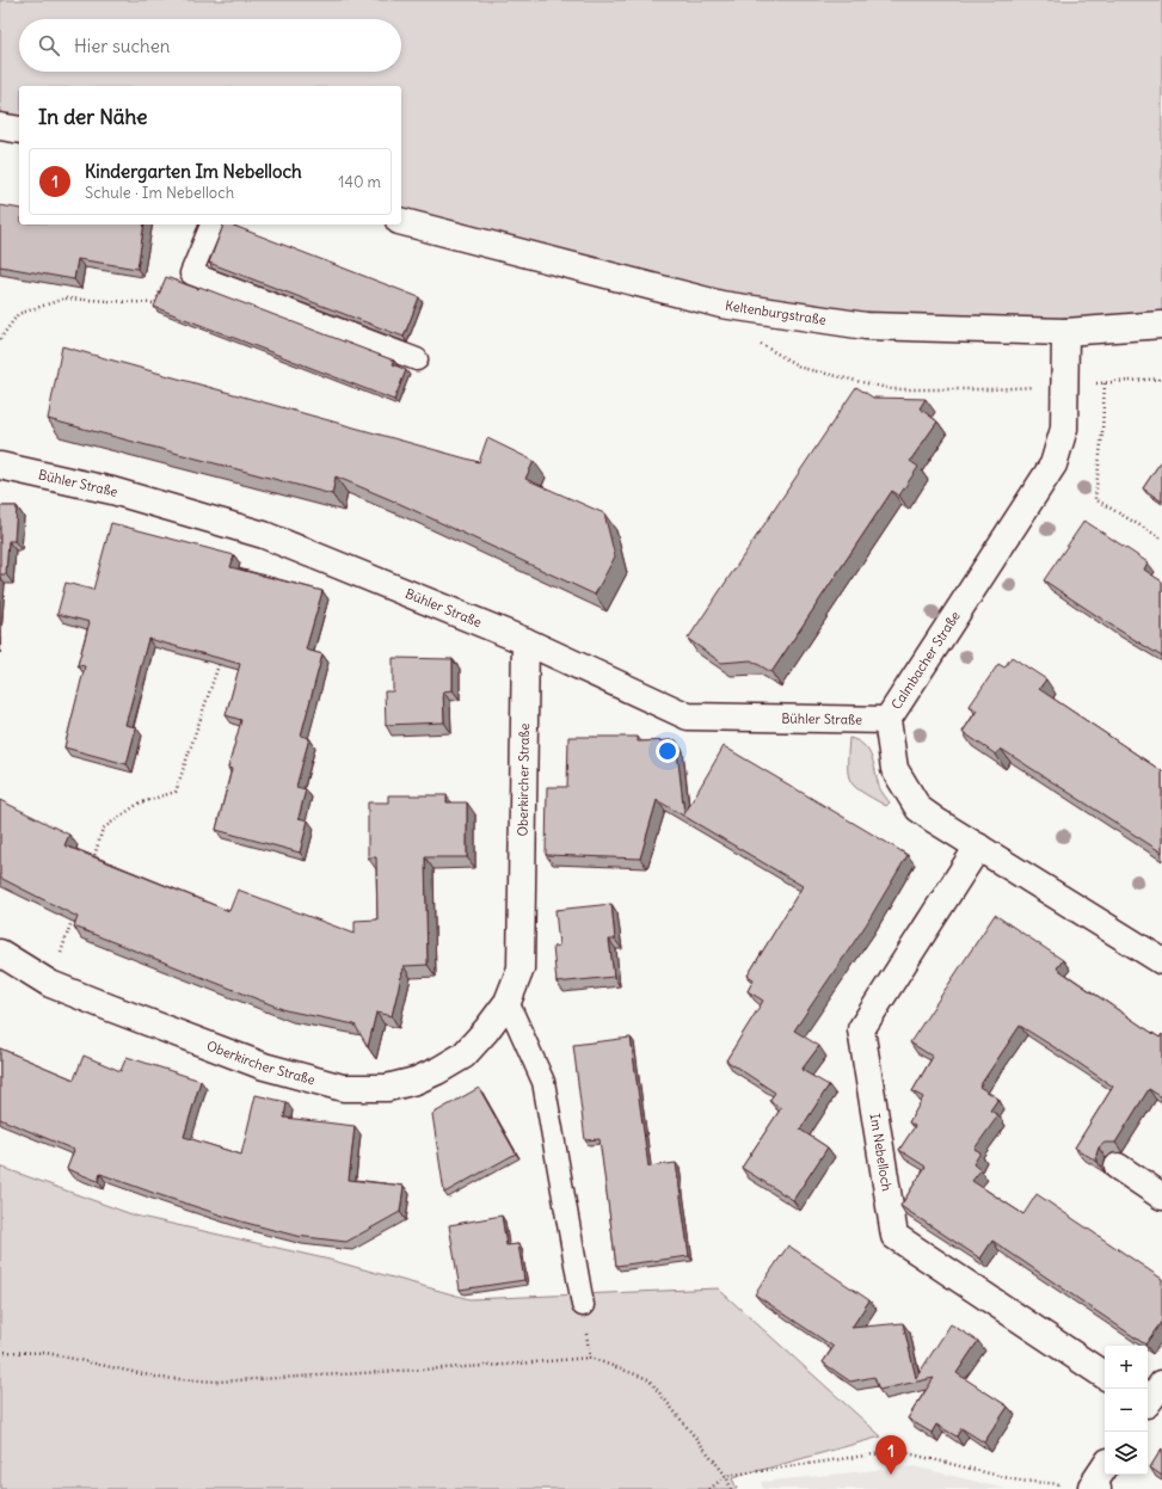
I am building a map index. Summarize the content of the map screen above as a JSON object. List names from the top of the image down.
{
  "streets": {
    "street": [
      "Keltenburgstraße",
      "Bühler Straße",
      "Calmbacher Straße",
      "Oberkircher Straße",
      "Im Nebelloch"
    ]
  },
  "crossings": [
    ["Keltenburgstraße", "Calmbacher Straße"],
    ["Bühler Straße", "Calmbacher Straße"],
    ["Bühler Straße", "Oberkircher Straße"],
    ["Calmbacher Straße", "Im Nebelloch"]
  ],
  "page": {
    "search": "Hier suchen",
    "heading": "In der Nähe",
    "list": [
      {
        "mark": "1",
        "name": "Kindergarten Im Nebelloch",
        "note": "Schule · Im Nebelloch",
        "value": "140 m"
      }
    ],
    "map_buttons": ["+", "−"],
    "pins": "1"
  }
}
